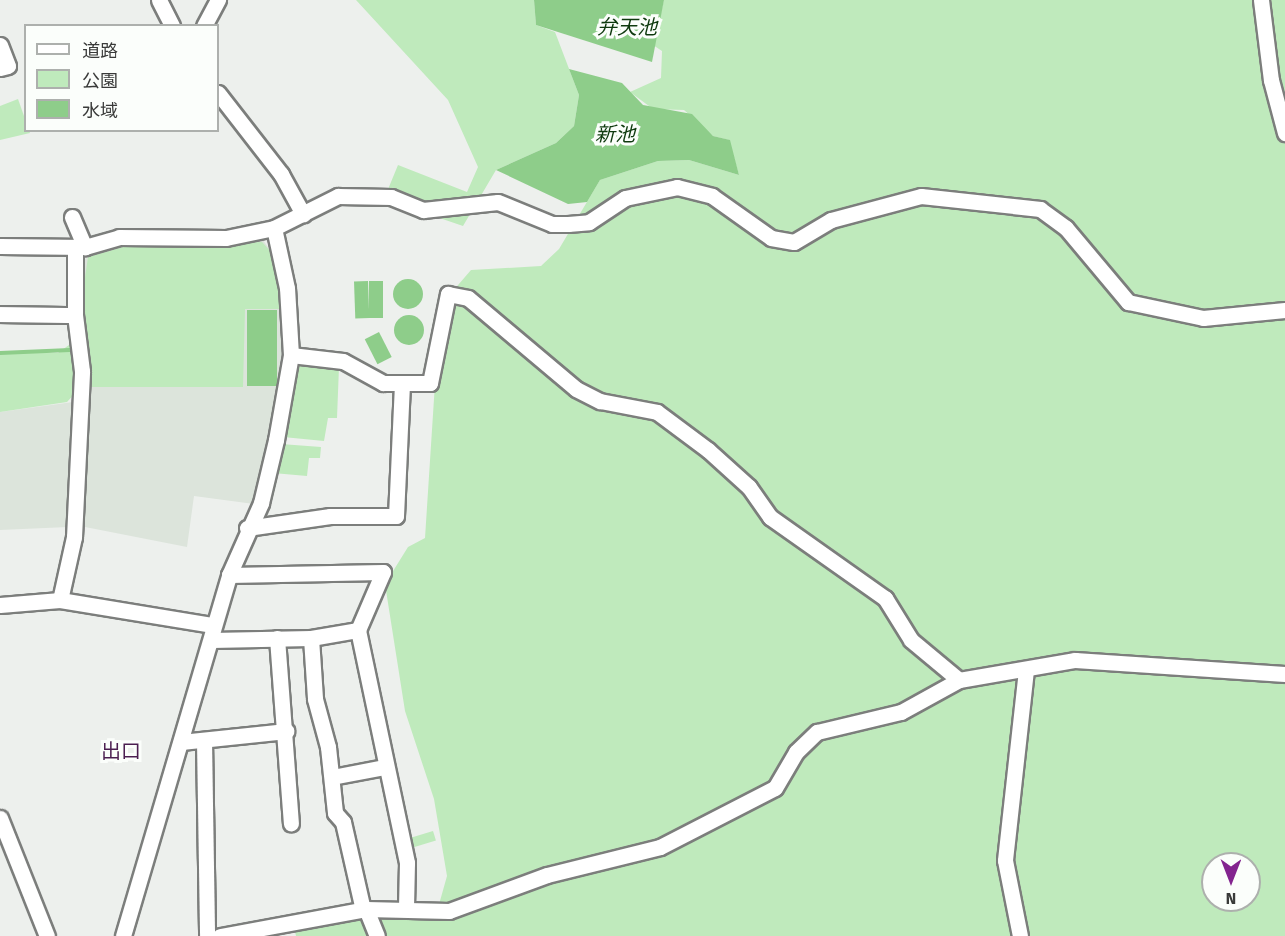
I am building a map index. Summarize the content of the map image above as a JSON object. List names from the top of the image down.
{
  "districts": ["出口"],
  "water": ["弁天池", "新池"],
  "legend": ["道路", "公園", "水域"],
  "north": "bottom"
}
